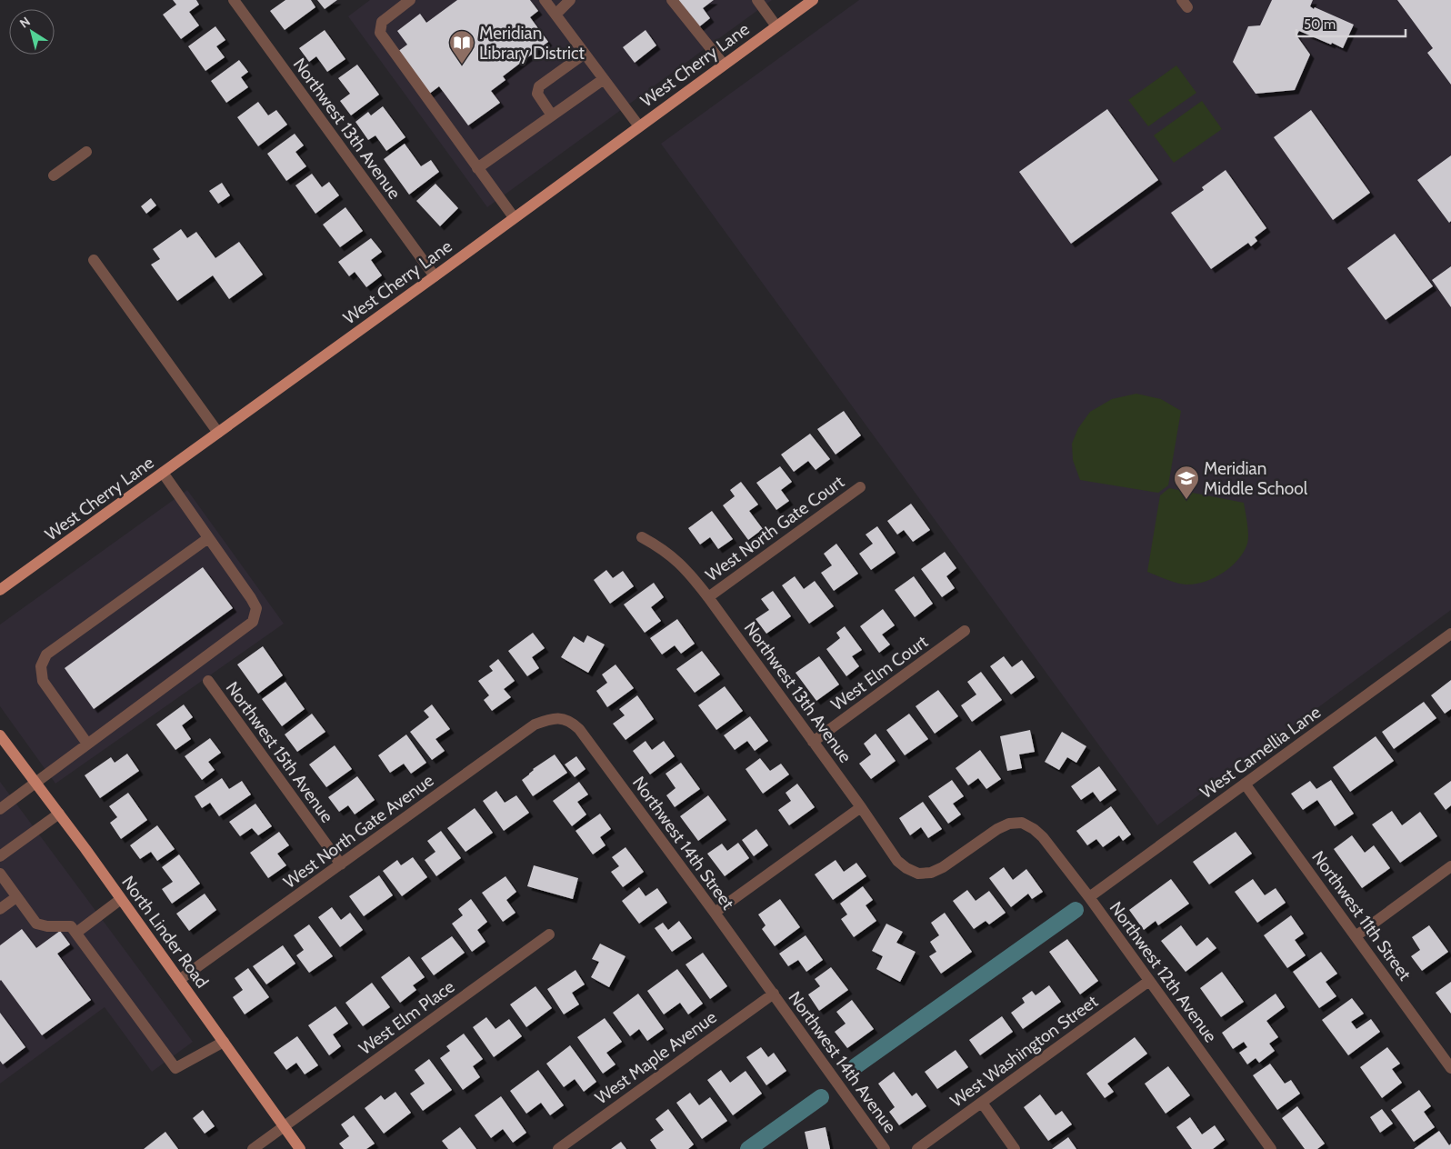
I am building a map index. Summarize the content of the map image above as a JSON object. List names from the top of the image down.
{
  "streets": {
    "main road": ["West Cherry Lane", "North Linder Road"],
    "street": [
      "Northwest 13th Avenue",
      "West North Gate Court",
      "West Elm Court",
      "Northwest 15th Avenue",
      "West Camellia Lane",
      "West North Gate Avenue",
      "Northwest 14th Street",
      "Northwest 11th Street",
      "Northwest 12th Avenue",
      "West Elm Place",
      "West Washington Street",
      "West Maple Avenue",
      "Northwest 14th Avenue"
    ]
  },
  "crossings": [
    ["West Cherry Lane", "Northwest 13th Avenue"],
    ["Northwest 13th Avenue", "West North Gate Court"],
    ["Northwest 13th Avenue", "West Elm Court"],
    ["Northwest 13th Avenue", "Northwest 12th Avenue"],
    ["Northwest 15th Avenue", "West North Gate Avenue"],
    ["West Camellia Lane", "Northwest 11th Street"],
    ["West Camellia Lane", "Northwest 12th Avenue"],
    ["West North Gate Avenue", "Northwest 14th Street"],
    ["West North Gate Avenue", "North Linder Road"],
    ["Northwest 14th Street", "West Maple Avenue"],
    ["Northwest 14th Street", "Northwest 14th Avenue"],
    ["North Linder Road", "West Elm Place"],
    ["Northwest 12th Avenue", "West Washington Street"],
    ["West Maple Avenue", "Northwest 14th Avenue"]
  ],
  "places": {
    "library": ["Meridian Library District"],
    "school or university": ["Meridian Middle School"]
  },
  "scale_bar": "50 m",
  "north": "top left"
}
